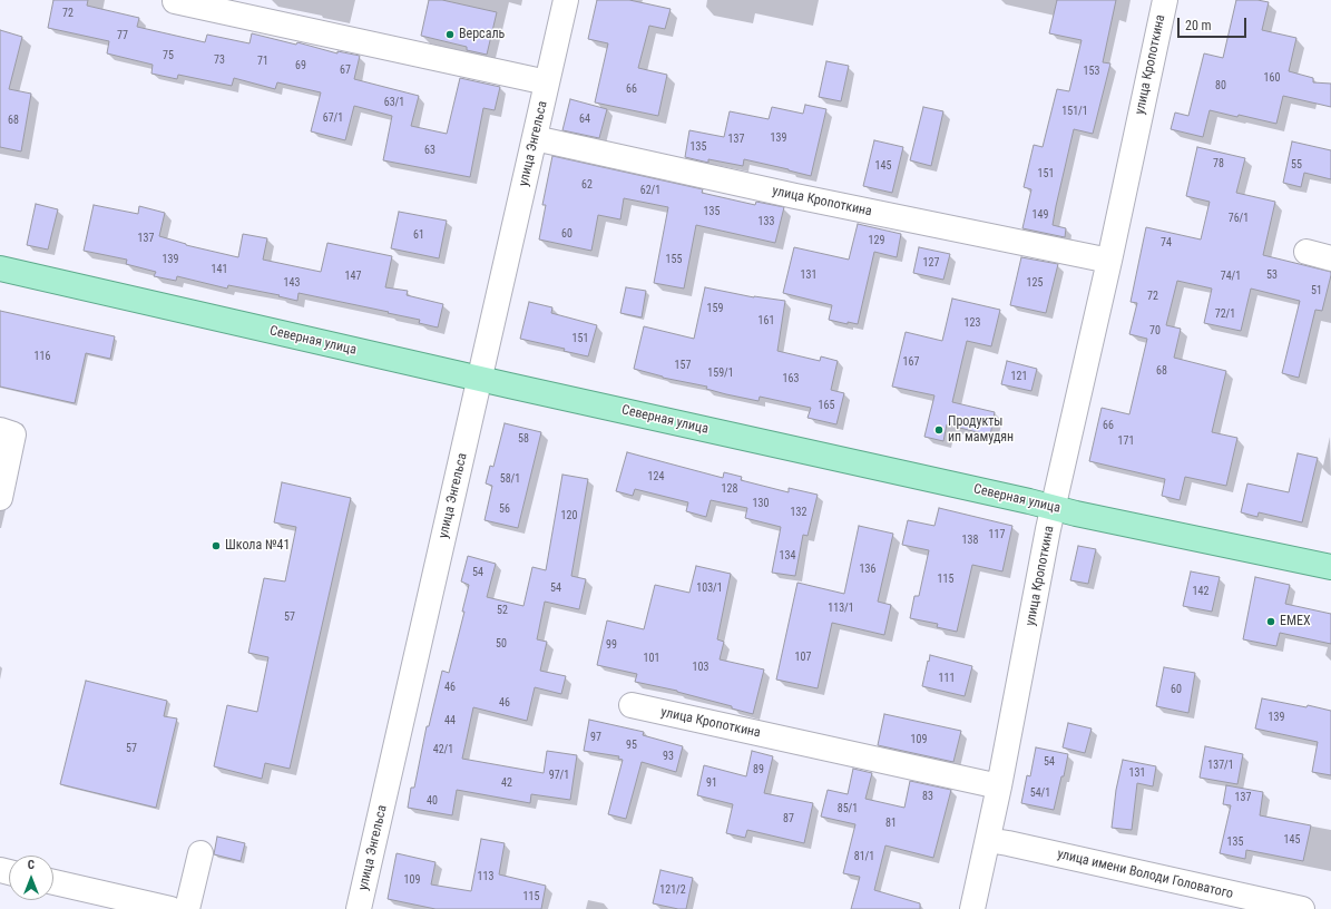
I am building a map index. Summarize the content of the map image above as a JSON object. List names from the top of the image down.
{
  "streets": {
    "main road": ["Северная улица"],
    "street": ["улица Кропоткина", "улица Энгельса", "улица имени Володи Головатого"]
  },
  "crossings": [
    ["улица Кропоткина", "улица Энгельса"],
    ["улица Кропоткина", "Северная улица"],
    ["улица Кропоткина", "улица имени Володи Головатого"],
    ["улица Энгельса", "Северная улица"]
  ],
  "places": [
    "Версаль",
    "Продукты ип мамудян",
    "Школа №41",
    "EMEX"
  ],
  "house_numbers": [
    "72",
    "77",
    "75",
    "73",
    "71",
    "69",
    "67",
    "153",
    "160",
    "80",
    "66",
    "63/1",
    "151/1",
    "67/1",
    "64",
    "68",
    "139",
    "137",
    "135",
    "63",
    "78",
    "55",
    "145",
    "151",
    "62",
    "62/1",
    "135",
    "149",
    "76/1",
    "133",
    "60",
    "61",
    "137",
    "129",
    "74",
    "139",
    "155",
    "127",
    "141",
    "131",
    "53",
    "147",
    "74/1",
    "143",
    "125",
    "51",
    "72",
    "159",
    "72/1",
    "161",
    "123",
    "70",
    "151",
    "116",
    "167",
    "157",
    "68",
    "159/1",
    "121",
    "163",
    "165",
    "66",
    "58",
    "171",
    "124",
    "58/1",
    "128",
    "130",
    "56",
    "132",
    "120",
    "117",
    "138",
    "134",
    "136",
    "54",
    "115",
    "54",
    "103/1",
    "142",
    "113/1",
    "52",
    "57",
    "50",
    "99",
    "107",
    "101",
    "103",
    "111",
    "46",
    "60",
    "46",
    "139",
    "44",
    "97",
    "109",
    "95",
    "57",
    "42/1",
    "93",
    "54",
    "137/1",
    "89",
    "131",
    "97/1",
    "42",
    "91",
    "54/1",
    "83",
    "137",
    "40",
    "85/1",
    "87",
    "81",
    "145",
    "135",
    "81/1",
    "113",
    "109",
    "121/2",
    "115"
  ],
  "scale_bar": "20 m",
  "north": "top"
}
